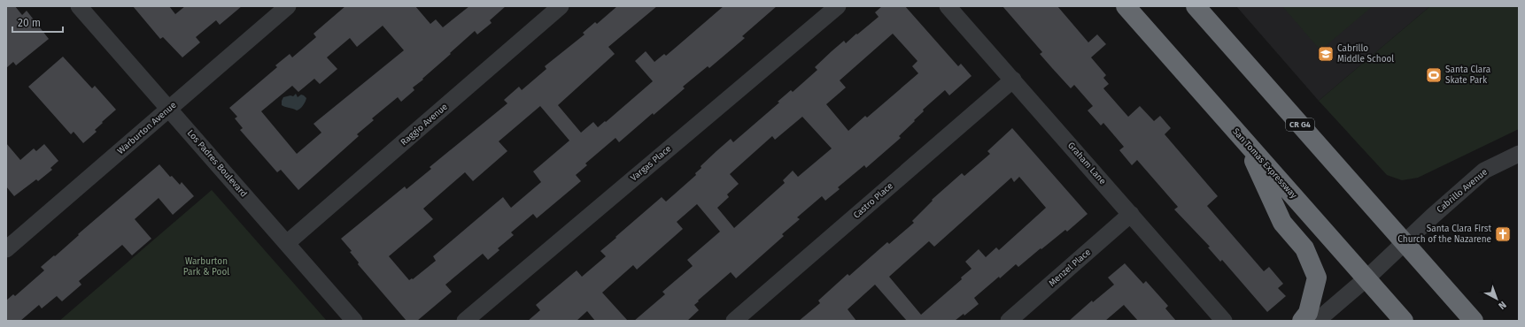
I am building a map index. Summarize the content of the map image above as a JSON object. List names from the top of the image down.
{
  "streets": {
    "highway": ["CR G4", "San Tomas Expressway"],
    "street": [
      "Raggio Avenue",
      "Warburton Avenue",
      "Los Padres Boulevard",
      "Vargas Place",
      "Graham Lane",
      "Cabrillo Avenue",
      "Castro Place",
      "Menzel Place"
    ]
  },
  "crossings": [
    ["Raggio Avenue", "Los Padres Boulevard"],
    ["CR G4", "Cabrillo Avenue"],
    ["Warburton Avenue", "Los Padres Boulevard"],
    ["Graham Lane", "Castro Place"],
    ["Graham Lane", "Menzel Place"],
    ["San Tomas Expressway", "Cabrillo Avenue"]
  ],
  "parks": ["Warburton Park & Pool"],
  "places": {
    "school or university": ["Cabrillo Middle School"],
    "sports": ["Santa Clara Skate Park"],
    "church": ["Santa Clara First Church of the Nazarene"]
  },
  "scale_bar": "20 m",
  "north": "bottom right"
}
